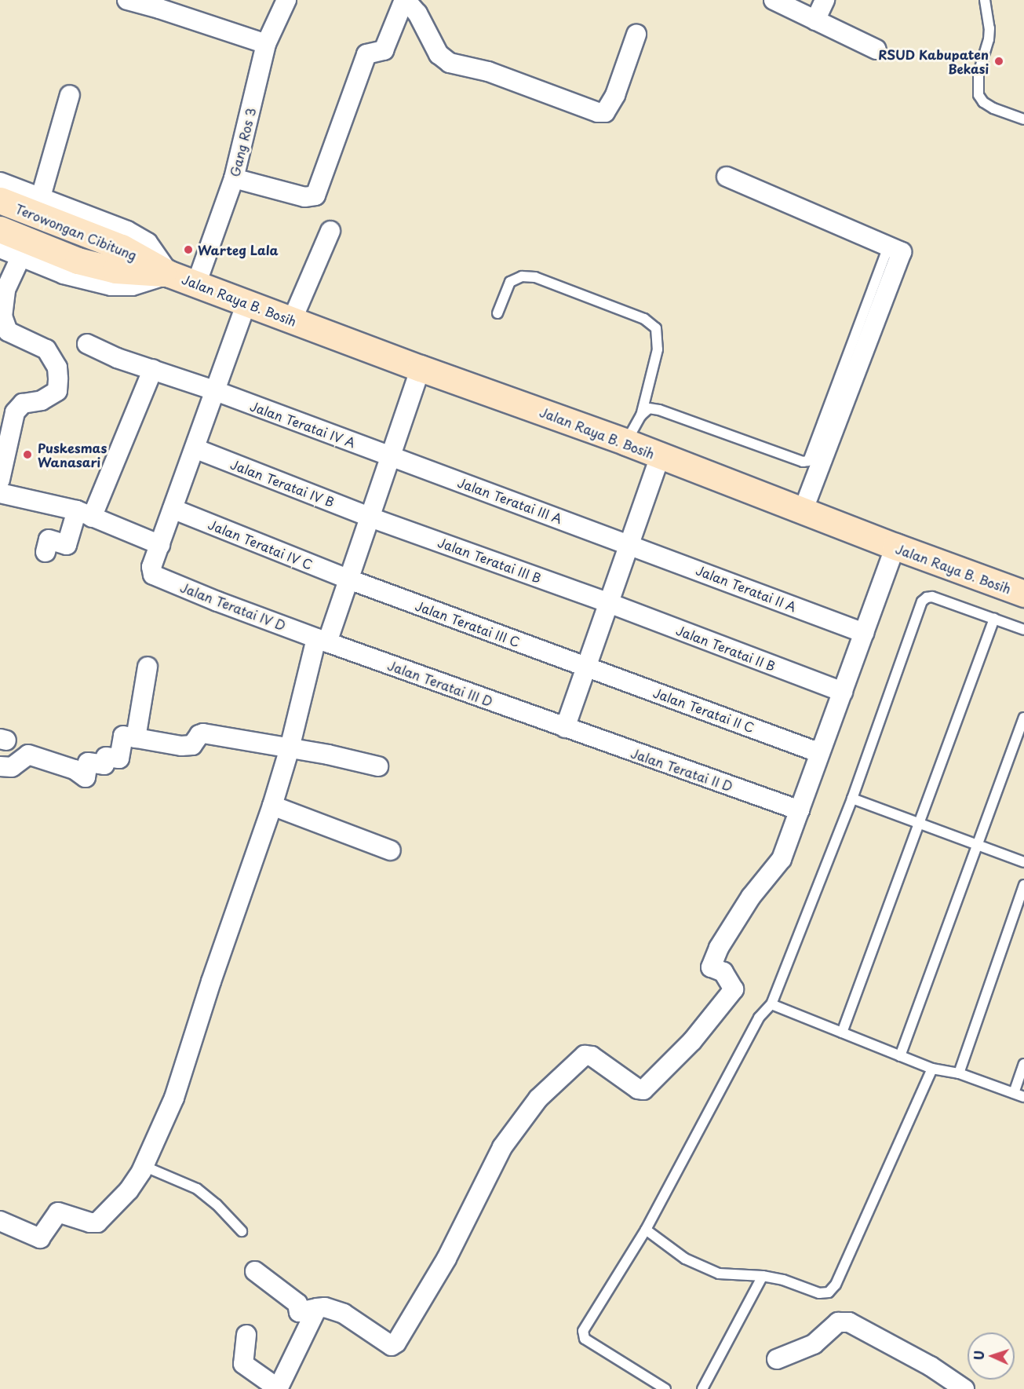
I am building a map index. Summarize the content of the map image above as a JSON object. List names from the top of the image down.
{
  "streets": {
    "street": [
      "Gang Ros 3",
      "Terowongan Cibitung",
      "Jalan Raya B. Bosih",
      "Jalan Teratai IV A",
      "Jalan Teratai IV B",
      "Jalan Teratai III A",
      "Jalan Teratai IV C",
      "Jalan Teratai III B",
      "Jalan Teratai II A",
      "Jalan Teratai IV D",
      "Jalan Teratai III C",
      "Jalan Teratai II B",
      "Jalan Teratai III D",
      "Jalan Teratai II C",
      "Jalan Teratai II D"
    ]
  },
  "crossings": [
    ["Gang Ros 3", "Jalan Raya B. Bosih"],
    ["Terowongan Cibitung", "Jalan Raya B. Bosih"],
    ["Jalan Teratai IV A", "Jalan Teratai III A"],
    ["Jalan Teratai IV B", "Jalan Teratai III B"],
    ["Jalan Teratai III A", "Jalan Teratai II A"],
    ["Jalan Teratai IV C", "Jalan Teratai III C"],
    ["Jalan Teratai III B", "Jalan Teratai II B"],
    ["Jalan Teratai IV D", "Jalan Teratai III D"],
    ["Jalan Teratai III C", "Jalan Teratai II C"],
    ["Jalan Teratai III D", "Jalan Teratai II D"]
  ],
  "places": ["RSUD Kabupaten Bekasi", "Warteg Lala", "Puskesmas Wanasari"],
  "north": "left"
}
